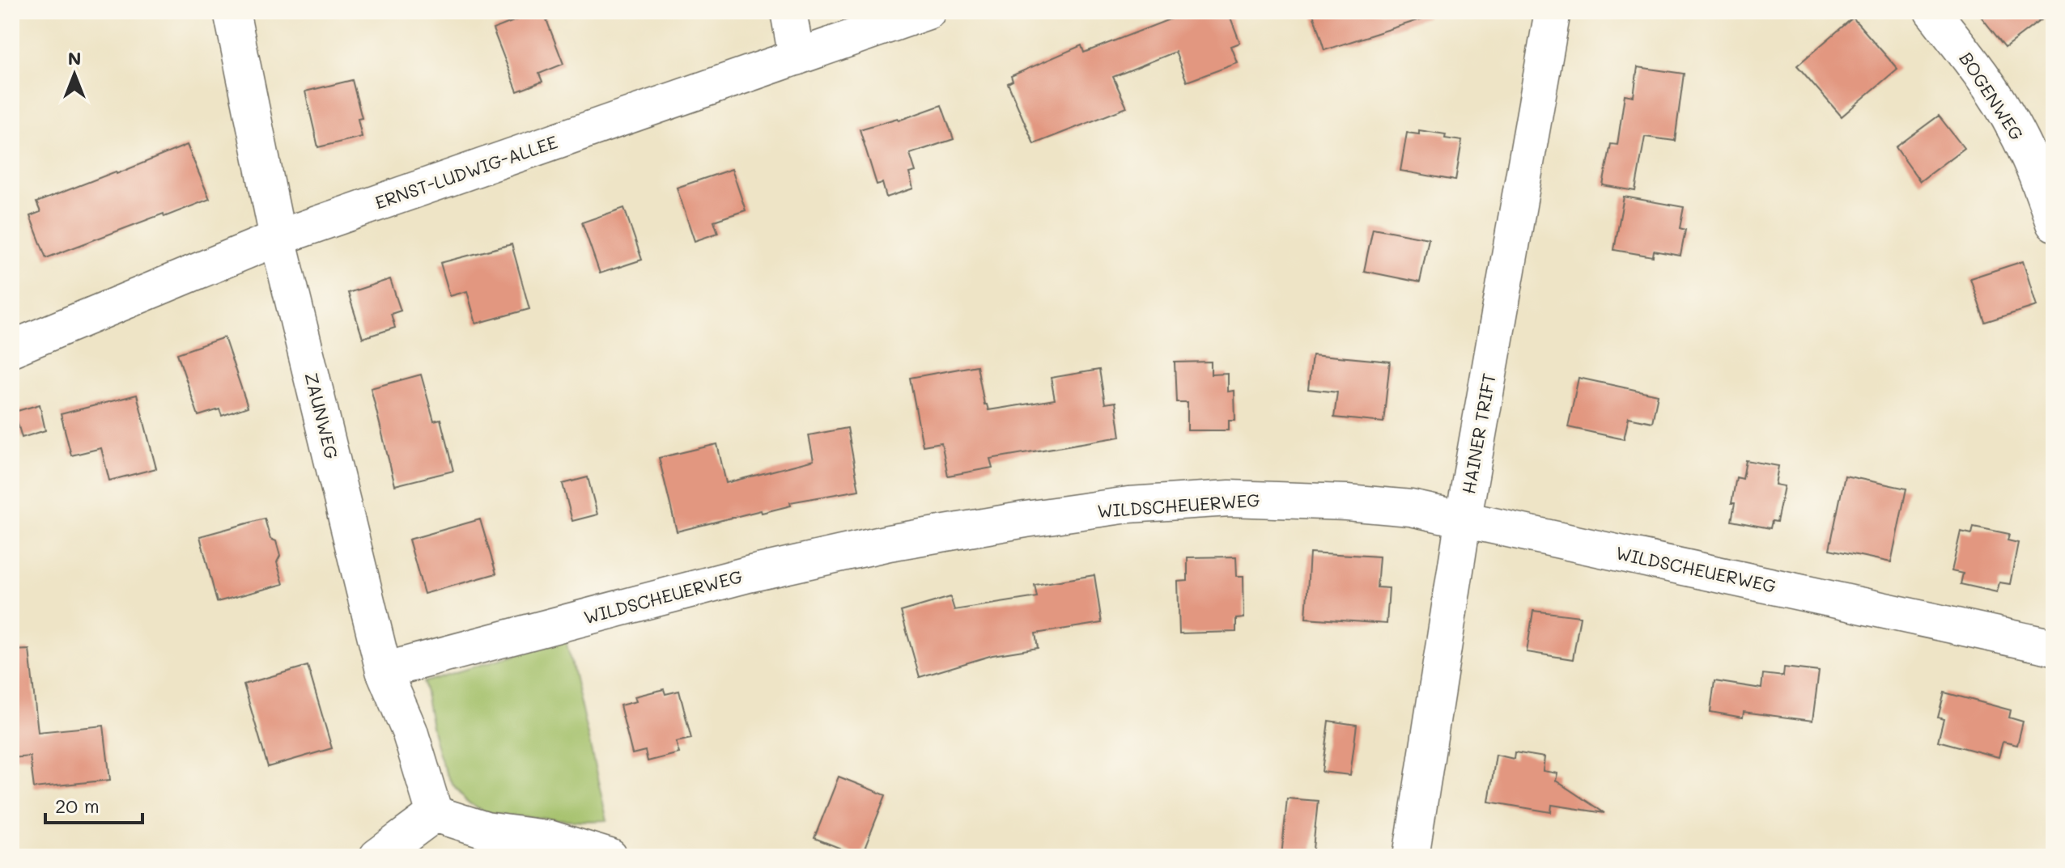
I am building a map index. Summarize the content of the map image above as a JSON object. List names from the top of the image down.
{
  "streets": {
    "street": [
      "BOGENWEG",
      "ERNST-LUDWIG-ALLEE",
      "ZAUNWEG",
      "HAINER TRIFT",
      "WILDSCHEUERWEG"
    ]
  },
  "crossings": [
    ["ERNST-LUDWIG-ALLEE", "ZAUNWEG"],
    ["ZAUNWEG", "WILDSCHEUERWEG"],
    ["HAINER TRIFT", "WILDSCHEUERWEG"]
  ],
  "scale_bar": "20 m",
  "north": "top"
}
